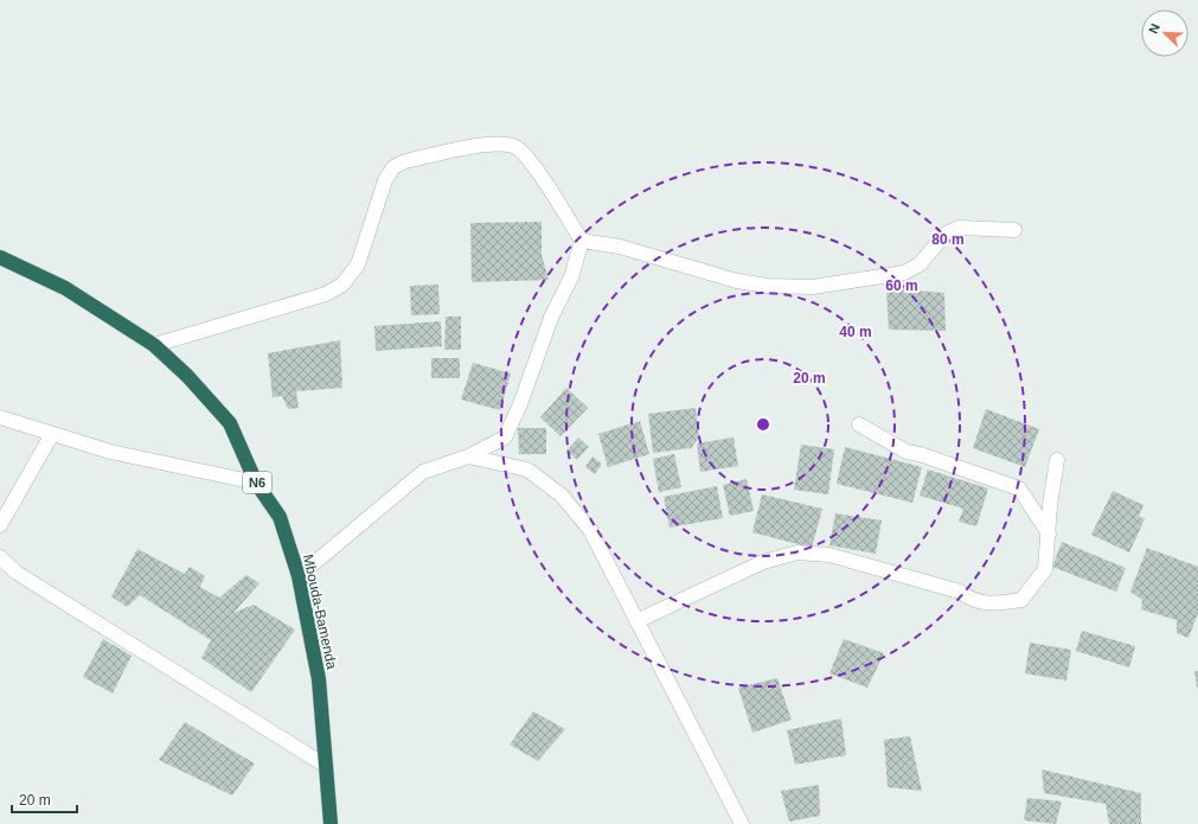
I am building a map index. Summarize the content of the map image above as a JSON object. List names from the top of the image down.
{
  "streets": {
    "highway": ["N6", "Mbouda-Bamenda"]
  },
  "scale_bar": "20 m",
  "north": "top left",
  "rings": [
    "80 m",
    "60 m",
    "40 m",
    "20 m"
  ]
}
